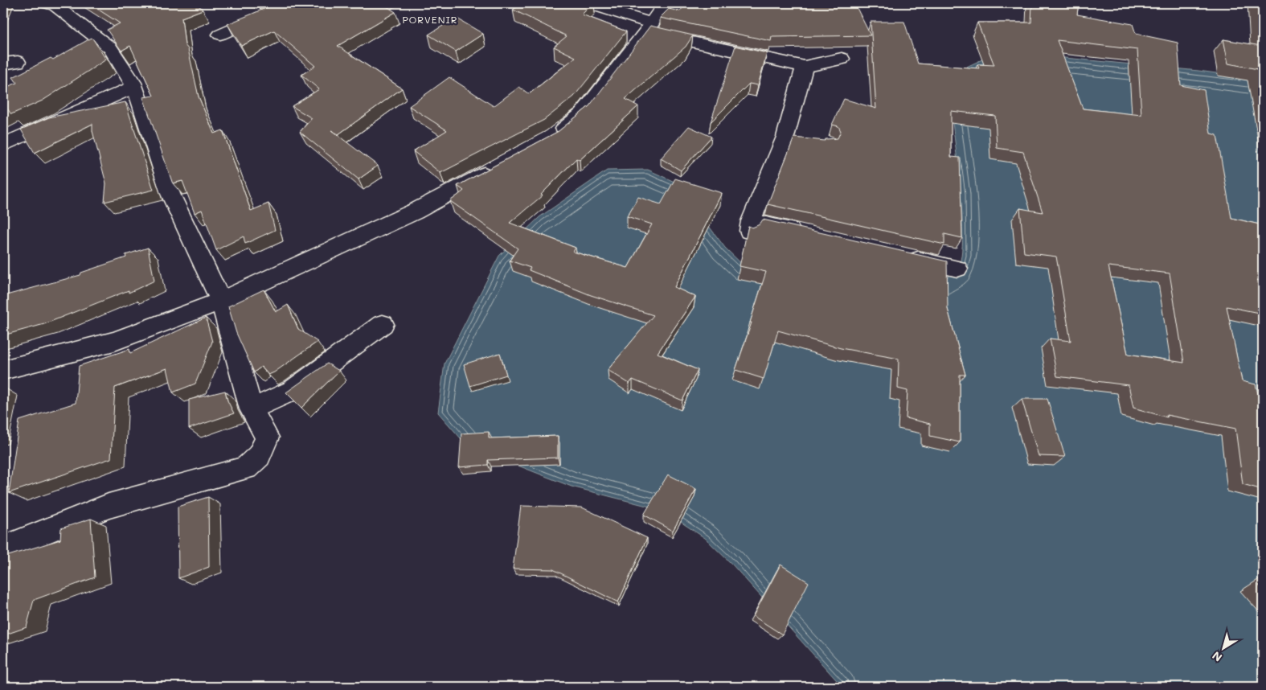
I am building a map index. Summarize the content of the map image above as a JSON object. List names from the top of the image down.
{
  "districts": ["PORVENIR"],
  "north": "bottom left"
}
